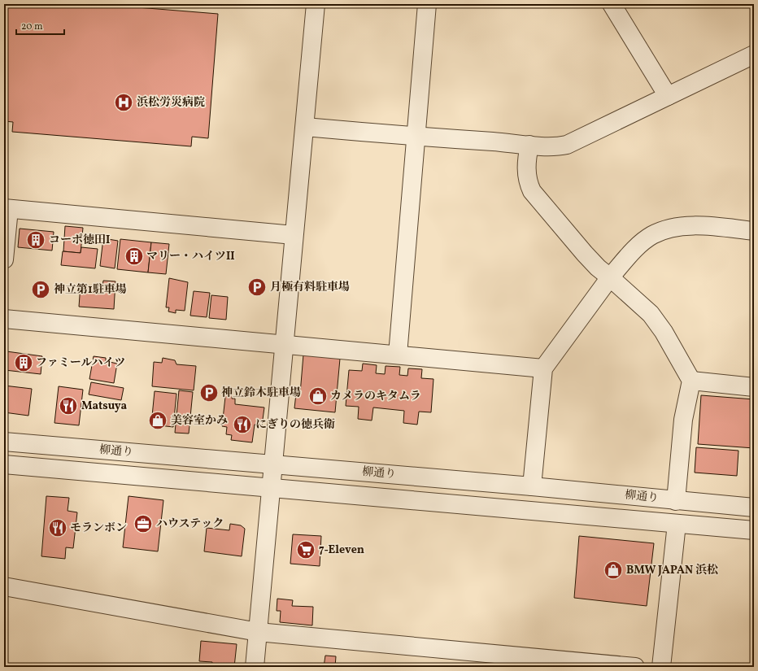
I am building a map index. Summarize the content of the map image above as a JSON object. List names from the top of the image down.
{
  "streets": {
    "street": ["柳通り"]
  },
  "places": {
    "hospital": ["浜松労災病院"],
    "building": ["コーポ徳田I", "マリー・ハイツII", "ファミールハイツ"],
    "parking": ["月極有料駐車場", "神立第1駐車場", "神立鈴木駐車場"],
    "shop": ["カメラのキタムラ", "美容室かみ", "BMW JAPAN 浜松"],
    "restaurant": ["Matsuya", "にぎりの徳兵衛", "モランボン"],
    "office": ["ハウステック"],
    "supermarket": ["7-Eleven"]
  },
  "scale_bar": "20 m"
}
